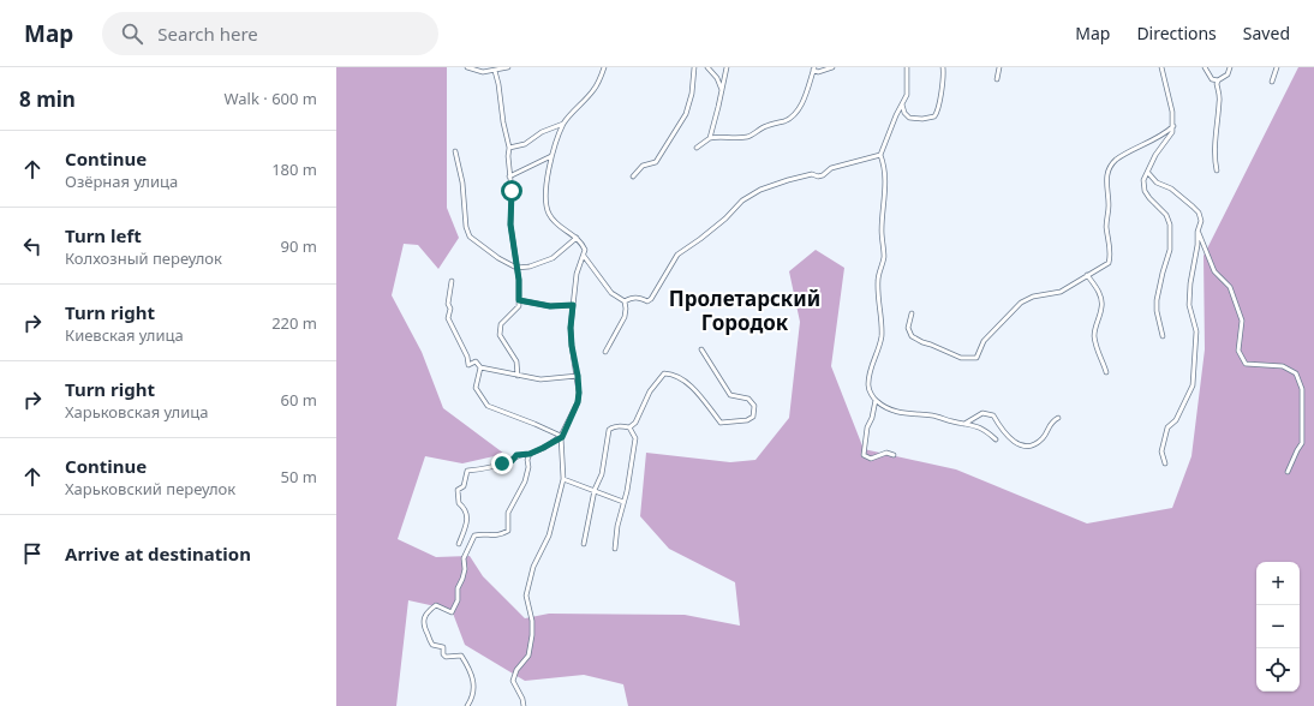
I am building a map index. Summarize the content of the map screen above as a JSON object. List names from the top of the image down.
{
  "districts": ["Пролетарский Городок"],
  "page": {
    "header": "Map",
    "search": "Search here",
    "nav": ["Map", "Directions", "Saved"],
    "heading": ["8 min", "Walk · 600 m"],
    "list": [
      ["Continue", "Озёрная улица", "180 m"],
      ["Turn left", "Колхозный переулок", "90 m"],
      ["Turn right", "Киевская улица", "220 m"],
      ["Turn right", "Харьковская улица", "60 m"],
      ["Continue", "Харьковский переулок", "50 m"],
      "Arrive at destination"
    ],
    "map_buttons": ["+", "−"]
  }
}
